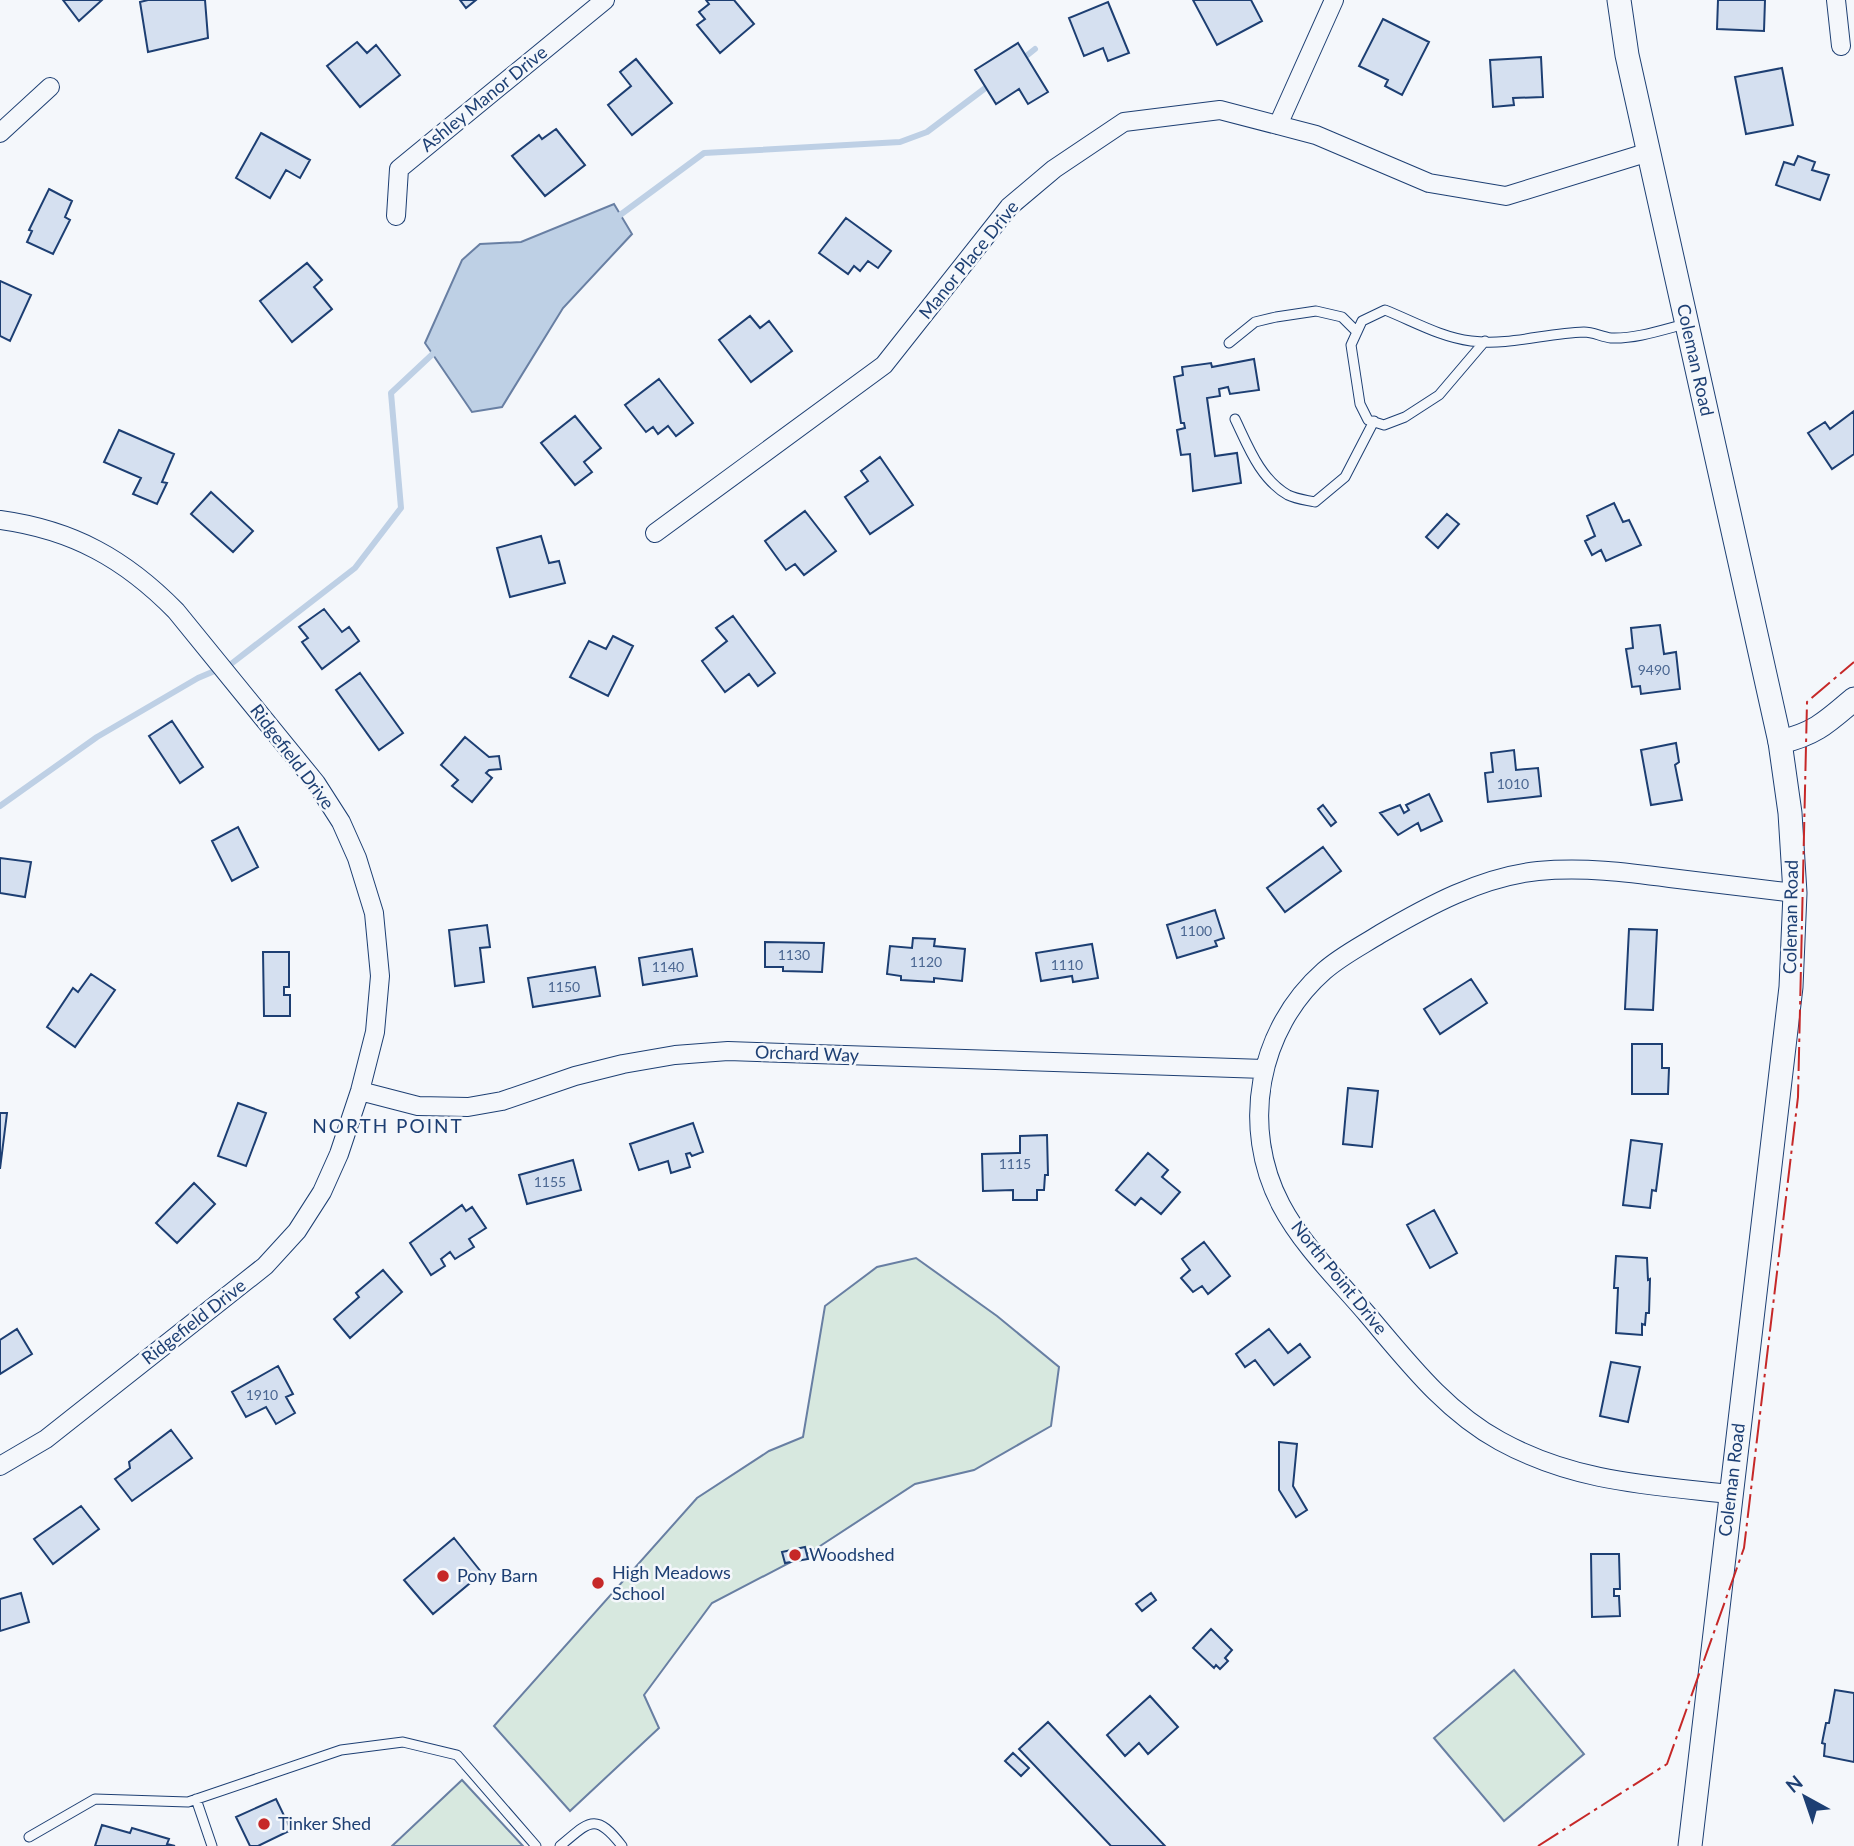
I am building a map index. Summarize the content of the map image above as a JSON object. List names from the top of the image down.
{
  "streets": {
    "street": [
      "Ashley Manor Drive",
      "Manor Place Drive",
      "Coleman Road",
      "Ridgefield Drive",
      "Orchard Way",
      "North Point Drive"
    ]
  },
  "crossings": [
    ["Manor Place Drive", "Coleman Road"],
    ["Coleman Road", "North Point Drive"],
    ["Ridgefield Drive", "Orchard Way"],
    ["Orchard Way", "North Point Drive"]
  ],
  "districts": ["NORTH POINT"],
  "places": [
    "Woodshed",
    "Pony Barn",
    "High Meadows School",
    "Tinker Shed"
  ],
  "house_numbers": [
    "9490",
    "1010",
    "1100",
    "1130",
    "1120",
    "1110",
    "1140",
    "1150",
    "1115",
    "1155",
    "1910"
  ],
  "north": "top left"
}
